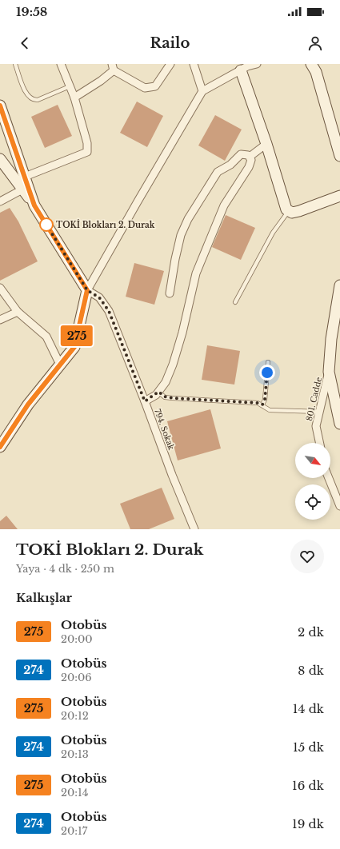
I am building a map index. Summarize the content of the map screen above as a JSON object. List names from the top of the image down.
{
  "streets": {
    "street": ["801. Cadde", "794. Sokak"]
  },
  "places": ["TOKİ Blokları 2. Durak"],
  "lines": ["bus line 275"],
  "north": "bottom right",
  "page": {
    "status": "19:58",
    "header": "Railo",
    "on_map": "275",
    "heading": [
      ["TOKİ Blokları 2. Durak", "Yaya · 4 dk · 250 m"],
      "Kalkışlar"
    ],
    "list": [
      {
        "mark": "275",
        "name": "Otobüs",
        "note": "20:00",
        "value": "2 dk"
      },
      {
        "mark": "274",
        "name": "Otobüs",
        "note": "20:06",
        "value": "8 dk"
      },
      {
        "mark": "275",
        "name": "Otobüs",
        "note": "20:12",
        "value": "14 dk"
      },
      {
        "mark": "274",
        "name": "Otobüs",
        "note": "20:13",
        "value": "15 dk"
      },
      {
        "mark": "275",
        "name": "Otobüs",
        "note": "20:14",
        "value": "16 dk"
      },
      {
        "mark": "274",
        "name": "Otobüs",
        "note": "20:17",
        "value": "19 dk"
      }
    ]
  }
}
